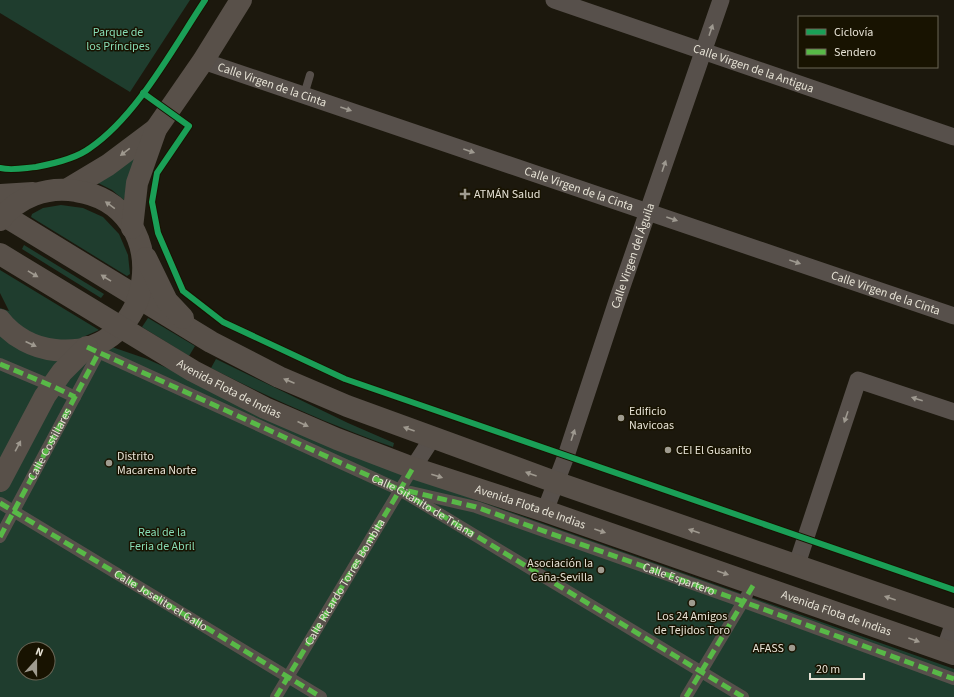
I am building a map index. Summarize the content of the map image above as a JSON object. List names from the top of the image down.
{
  "streets": {
    "main road": ["Avenida Flota de Indias"],
    "street": [
      "Calle Virgen de la Antigua",
      "Calle Virgen de la Cinta",
      "Calle Virgen del Águila",
      "Calle Costillares",
      "Calle Gitanito de Triana",
      "Calle Espartero",
      "Calle Ricardo Torres Bombita",
      "Calle Joselito el Gallo"
    ]
  },
  "crossings": [
    ["Calle Virgen de la Antigua", "Calle Virgen del Águila"],
    ["Calle Virgen de la Cinta", "Calle Virgen del Águila"],
    ["Calle Virgen del Águila", "Avenida Flota de Indias"],
    ["Avenida Flota de Indias", "Calle Espartero"],
    ["Avenida Flota de Indias", "Calle Ricardo Torres Bombita"],
    ["Calle Costillares", "Calle Gitanito de Triana"],
    ["Calle Costillares", "Calle Joselito el Gallo"],
    ["Calle Gitanito de Triana", "Calle Espartero"],
    ["Calle Gitanito de Triana", "Calle Ricardo Torres Bombita"],
    ["Calle Espartero", "Calle Ricardo Torres Bombita"],
    ["Calle Ricardo Torres Bombita", "Calle Joselito el Gallo"]
  ],
  "one_way": ["Calle Virgen de la Cinta", "Calle Virgen del Águila"],
  "parks": ["Parque de los Príncipes", "Real de la Feria de Abril"],
  "places": {
    "health": ["ATMÁN Salud"],
    "other": [
      "Edificio Navicoas",
      "CEI El Gusanito",
      "Distrito Macarena Norte",
      "Asociación la Caña-Sevilla",
      "Los 24 Amigos de Tejidos Toro",
      "AFASS"
    ]
  },
  "legend": ["Ciclovía", "Sendero"],
  "scale_bar": "20 m",
  "north": "top"
}
